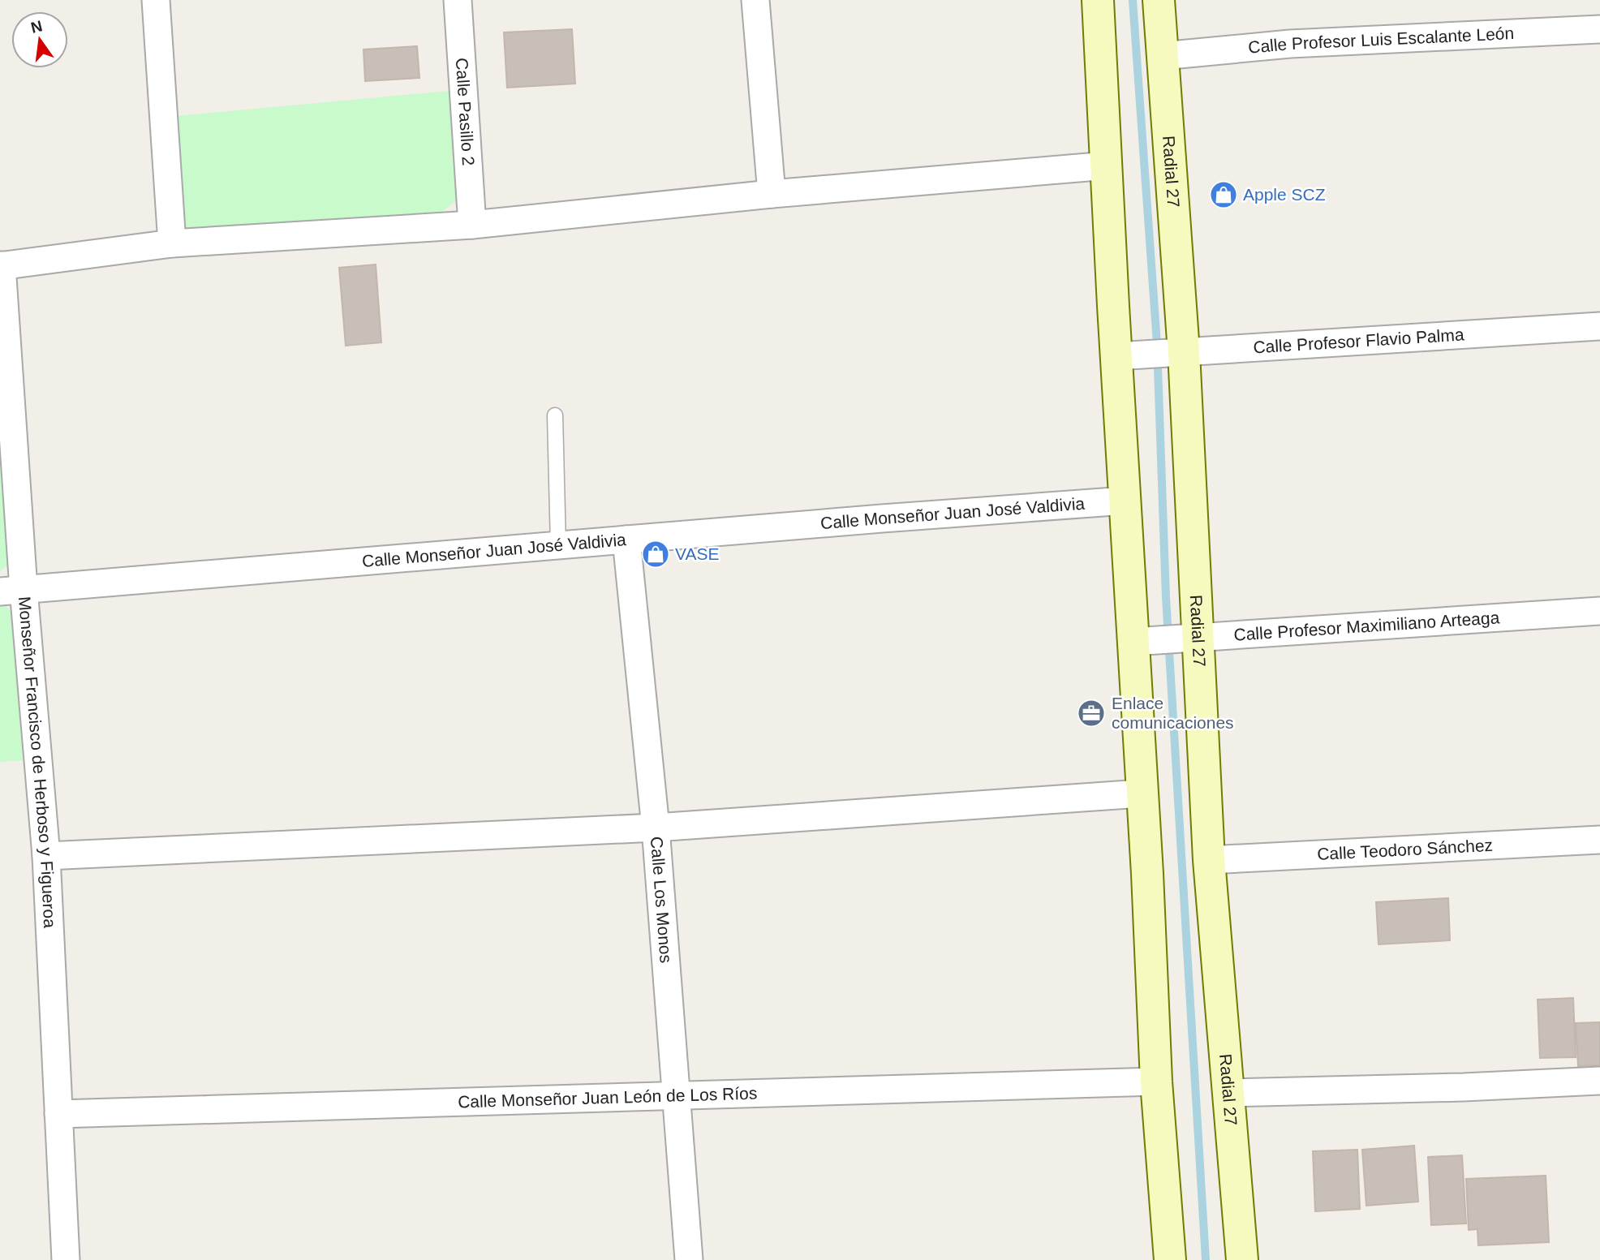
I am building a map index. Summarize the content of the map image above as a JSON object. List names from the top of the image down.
{
  "streets": {
    "street": [
      "Calle Profesor Luis Escalante León",
      "Calle Pasillo 2",
      "Radial 27",
      "Calle Profesor Flavio Palma",
      "Calle Monseñor Juan José Valdivia",
      "Calle Profesor Maximiliano Arteaga",
      "Monseñor Francisco de Herboso y Figueroa",
      "Calle Teodoro Sánchez",
      "Calle Los Monos",
      "Calle Monseñor Juan León de Los Ríos"
    ]
  },
  "crossings": [
    ["Calle Profesor Luis Escalante León", "Radial 27"],
    ["Radial 27", "Calle Profesor Flavio Palma"],
    ["Radial 27", "Calle Profesor Maximiliano Arteaga"],
    ["Radial 27", "Calle Teodoro Sánchez"],
    ["Calle Monseñor Juan José Valdivia", "Monseñor Francisco de Herboso y Figueroa"],
    ["Calle Monseñor Juan José Valdivia", "Calle Los Monos"],
    ["Monseñor Francisco de Herboso y Figueroa", "Calle Monseñor Juan León de Los Ríos"],
    ["Calle Los Monos", "Calle Monseñor Juan León de Los Ríos"]
  ],
  "places": {
    "shop": ["Apple SCZ", "VASE"],
    "office": ["Enlace comunicaciones"]
  },
  "north": "top"
}
